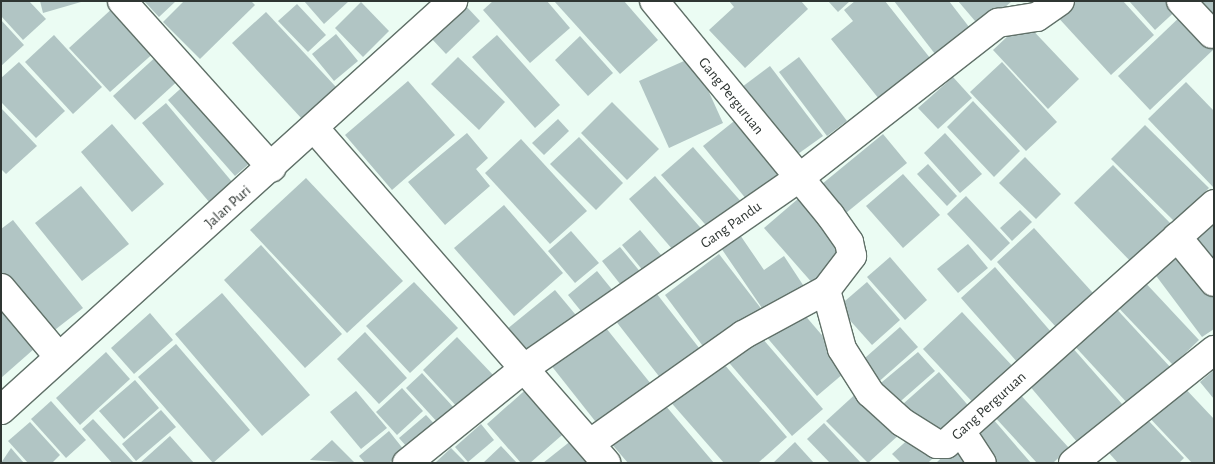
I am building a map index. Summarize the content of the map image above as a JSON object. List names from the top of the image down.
{
  "streets": {
    "street": ["Gang Perguruan", "Jalan Puri", "Gang Pandu"]
  },
  "crossings": [
    ["Gang Perguruan", "Gang Pandu"]
  ]
}
